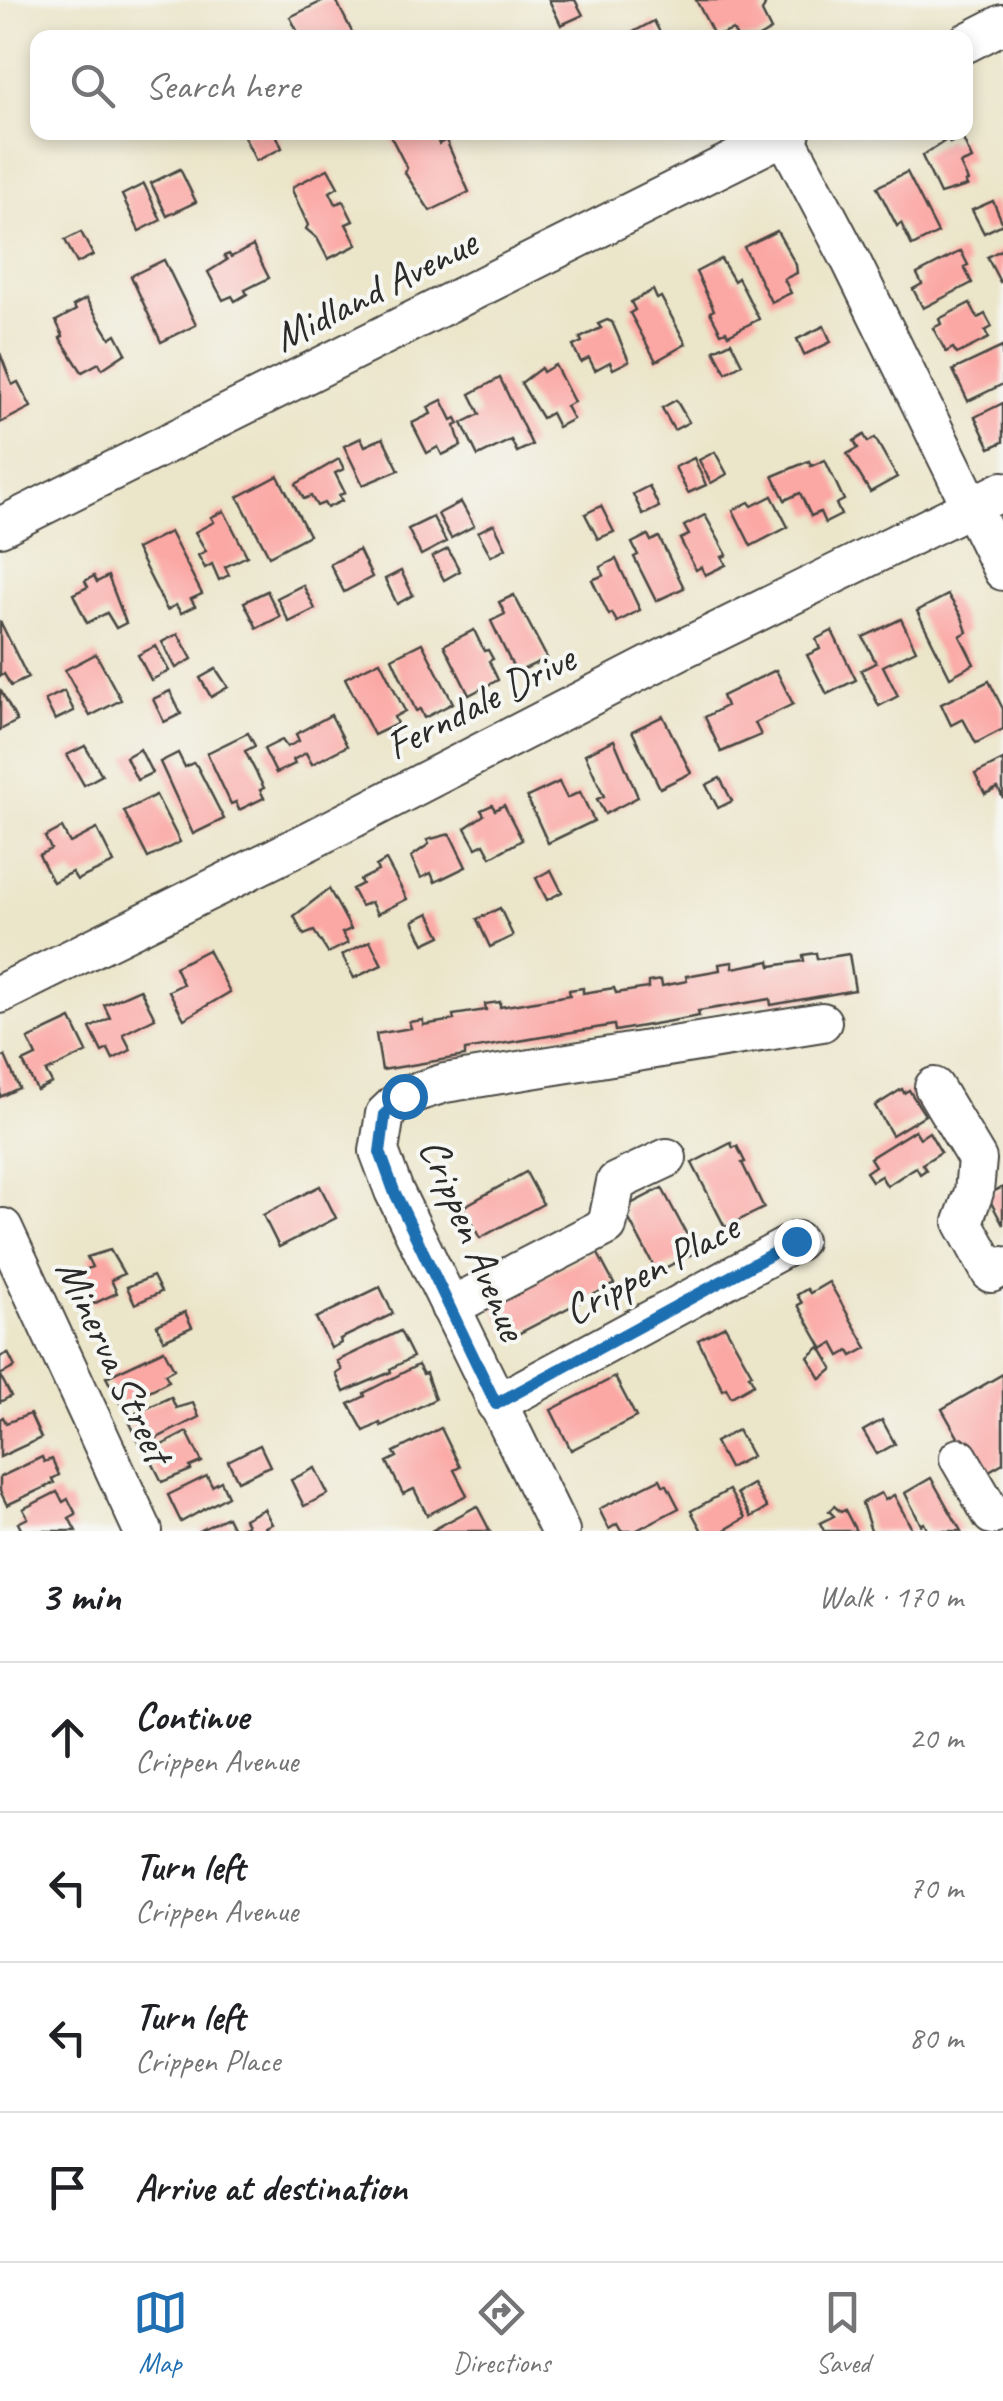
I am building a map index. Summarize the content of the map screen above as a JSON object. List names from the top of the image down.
{
  "streets": {
    "street": [
      "Midland Avenue",
      "Ferndale Drive",
      "Crippen Avenue",
      "Crippen Place",
      "Minerva Street"
    ]
  },
  "crossings": [
    ["Crippen Avenue", "Crippen Place"]
  ],
  "page": {
    "search": "Search here",
    "heading": ["3 min", "Walk · 170 m"],
    "list": [
      ["Continue", "Crippen Avenue", "20 m"],
      ["Turn left", "Crippen Avenue", "70 m"],
      ["Turn left", "Crippen Place", "80 m"],
      "Arrive at destination"
    ],
    "nav": ["Map", "Directions", "Saved"]
  }
}
